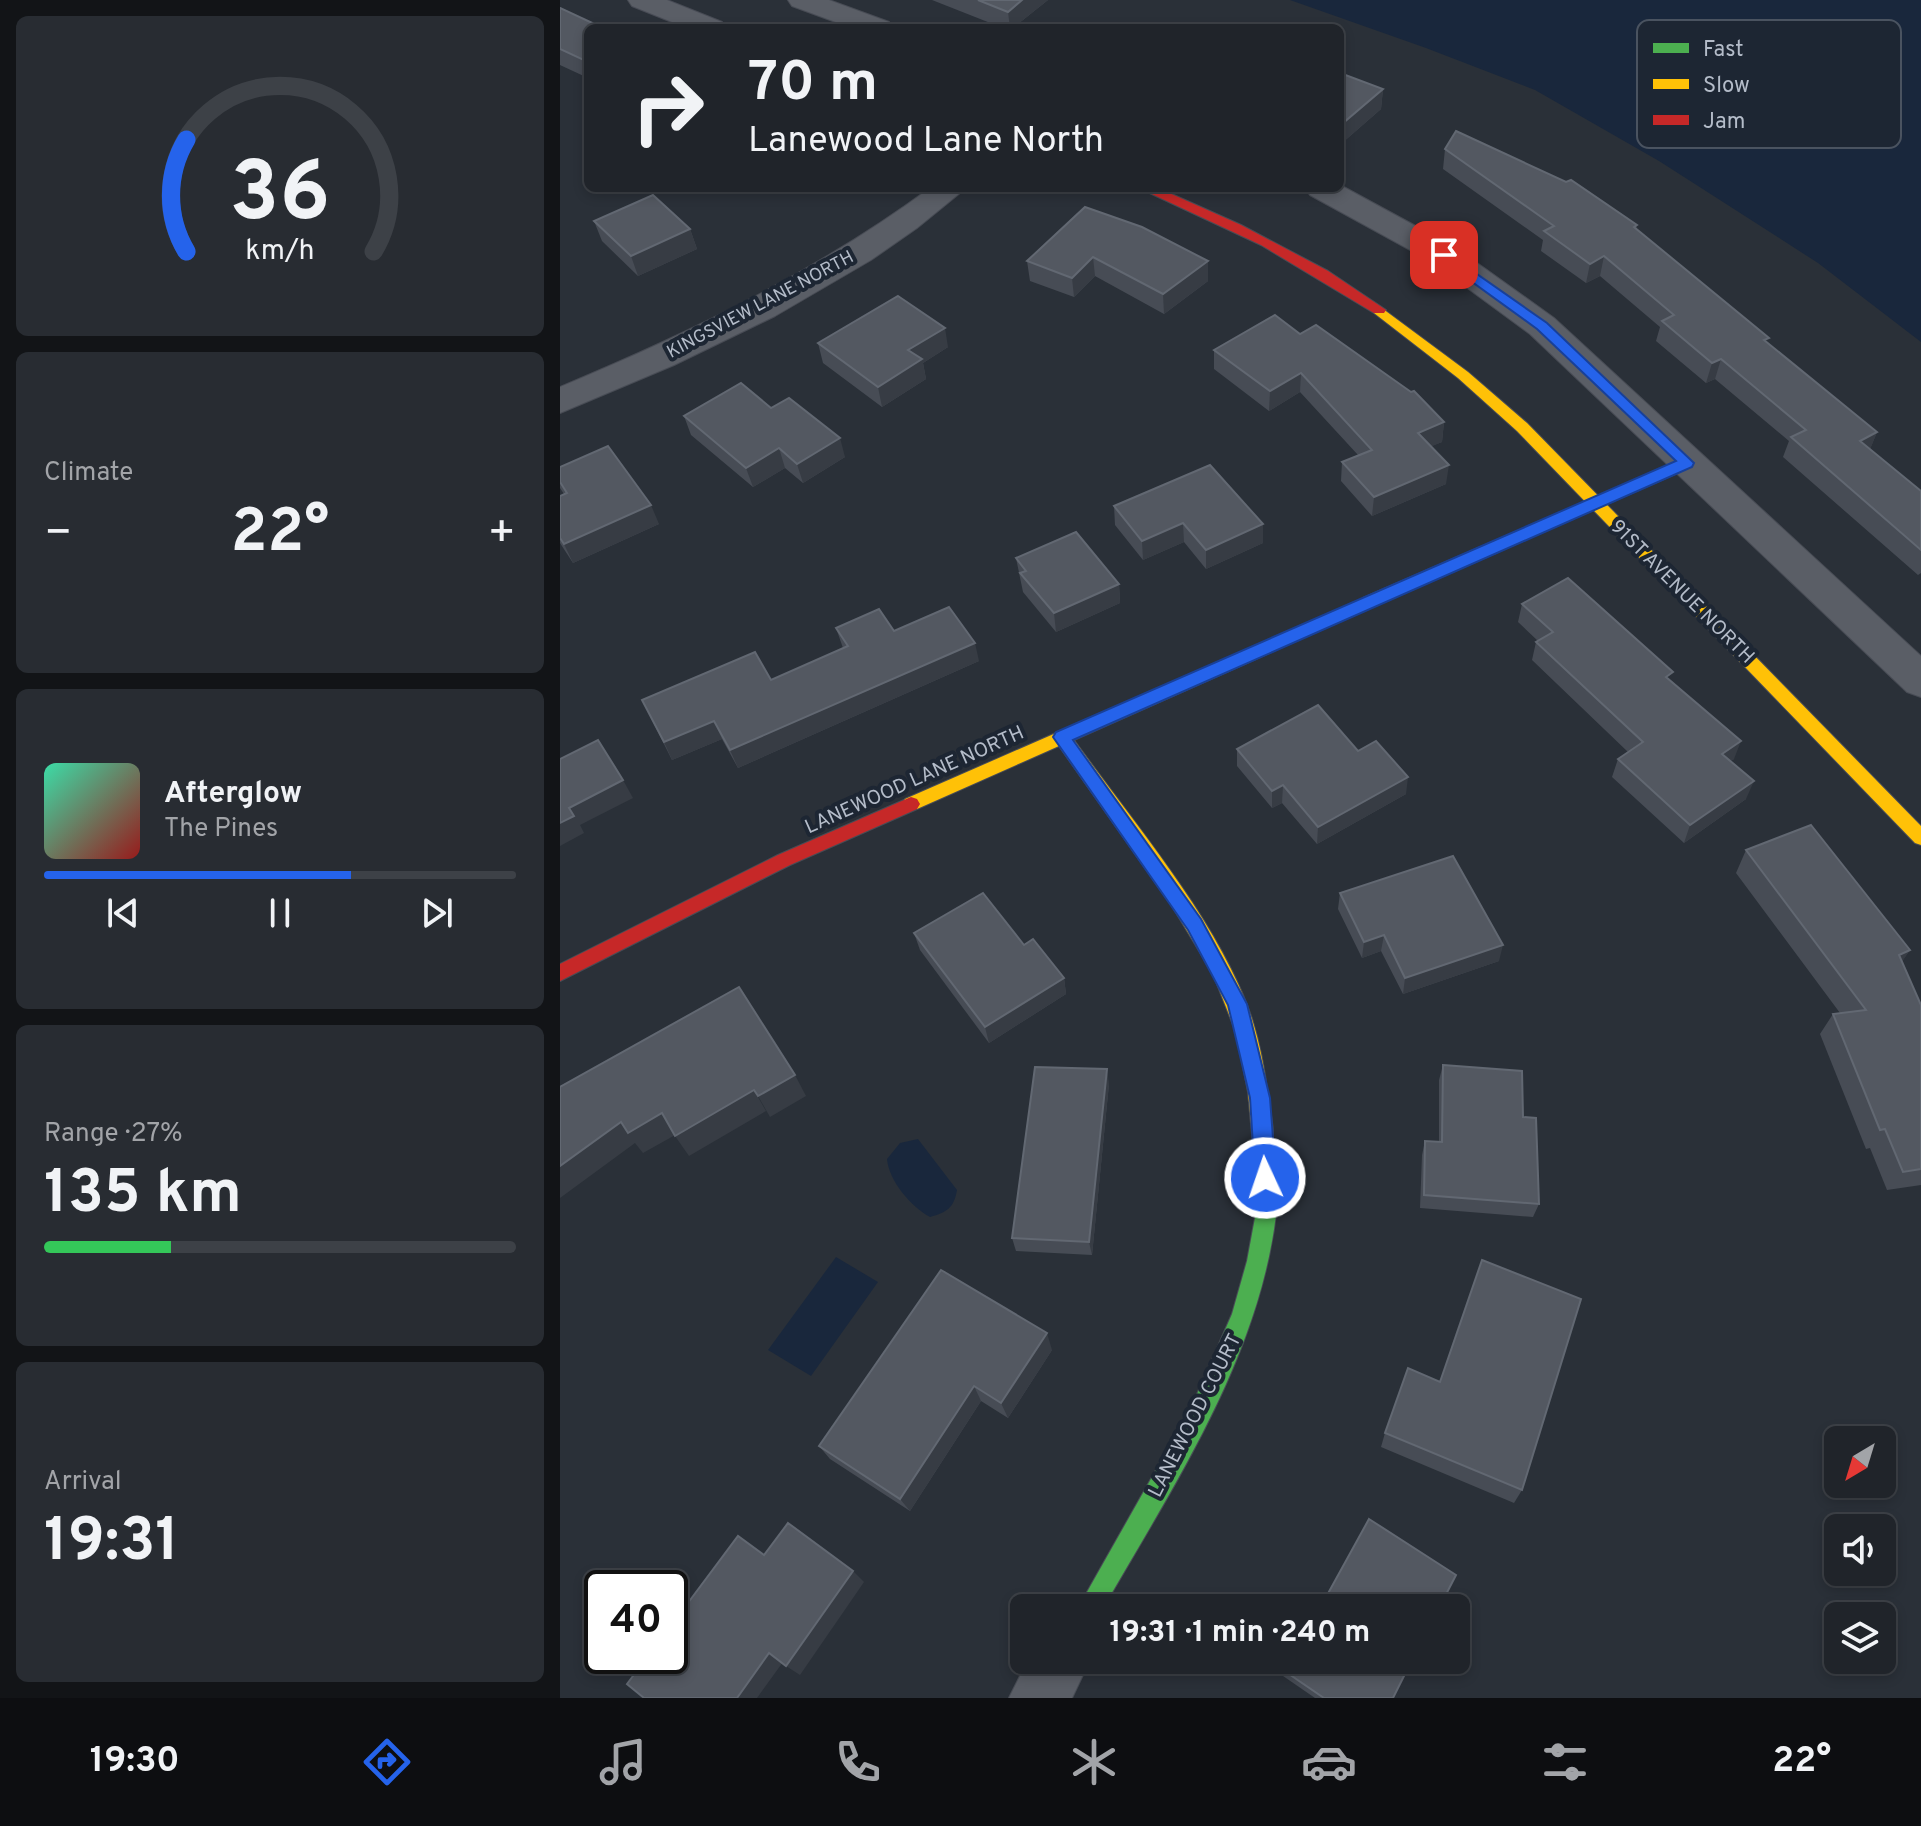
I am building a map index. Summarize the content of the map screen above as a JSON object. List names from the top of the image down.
{
  "streets": {
    "street": [
      "KINGSVIEW LANE NORTH",
      "91ST AVENUE NORTH",
      "LANEWOOD LANE NORTH",
      "LANEWOOD COURT"
    ]
  },
  "crossings": [
    ["91ST AVENUE NORTH", "LANEWOOD LANE NORTH"],
    ["LANEWOOD LANE NORTH", "LANEWOOD COURT"]
  ],
  "legend": ["Fast", "Slow", "Jam"],
  "north": "bottom left",
  "page": {
    "turn": ["70 m", "Lanewood Lane North"],
    "tile": [
      "Climate",
      ["Range · 27%", "135 km"],
      ["Arrival", "19:31"]
    ],
    "heat": ["−", "22°", "+"],
    "song": ["Afterglow", "The Pines"],
    "limit": "40",
    "trip": "19:31 · 1 min · 240 m",
    "tabs": ["19:30", "22°"],
    "gauge": ["36", "km/h"]
  }
}
